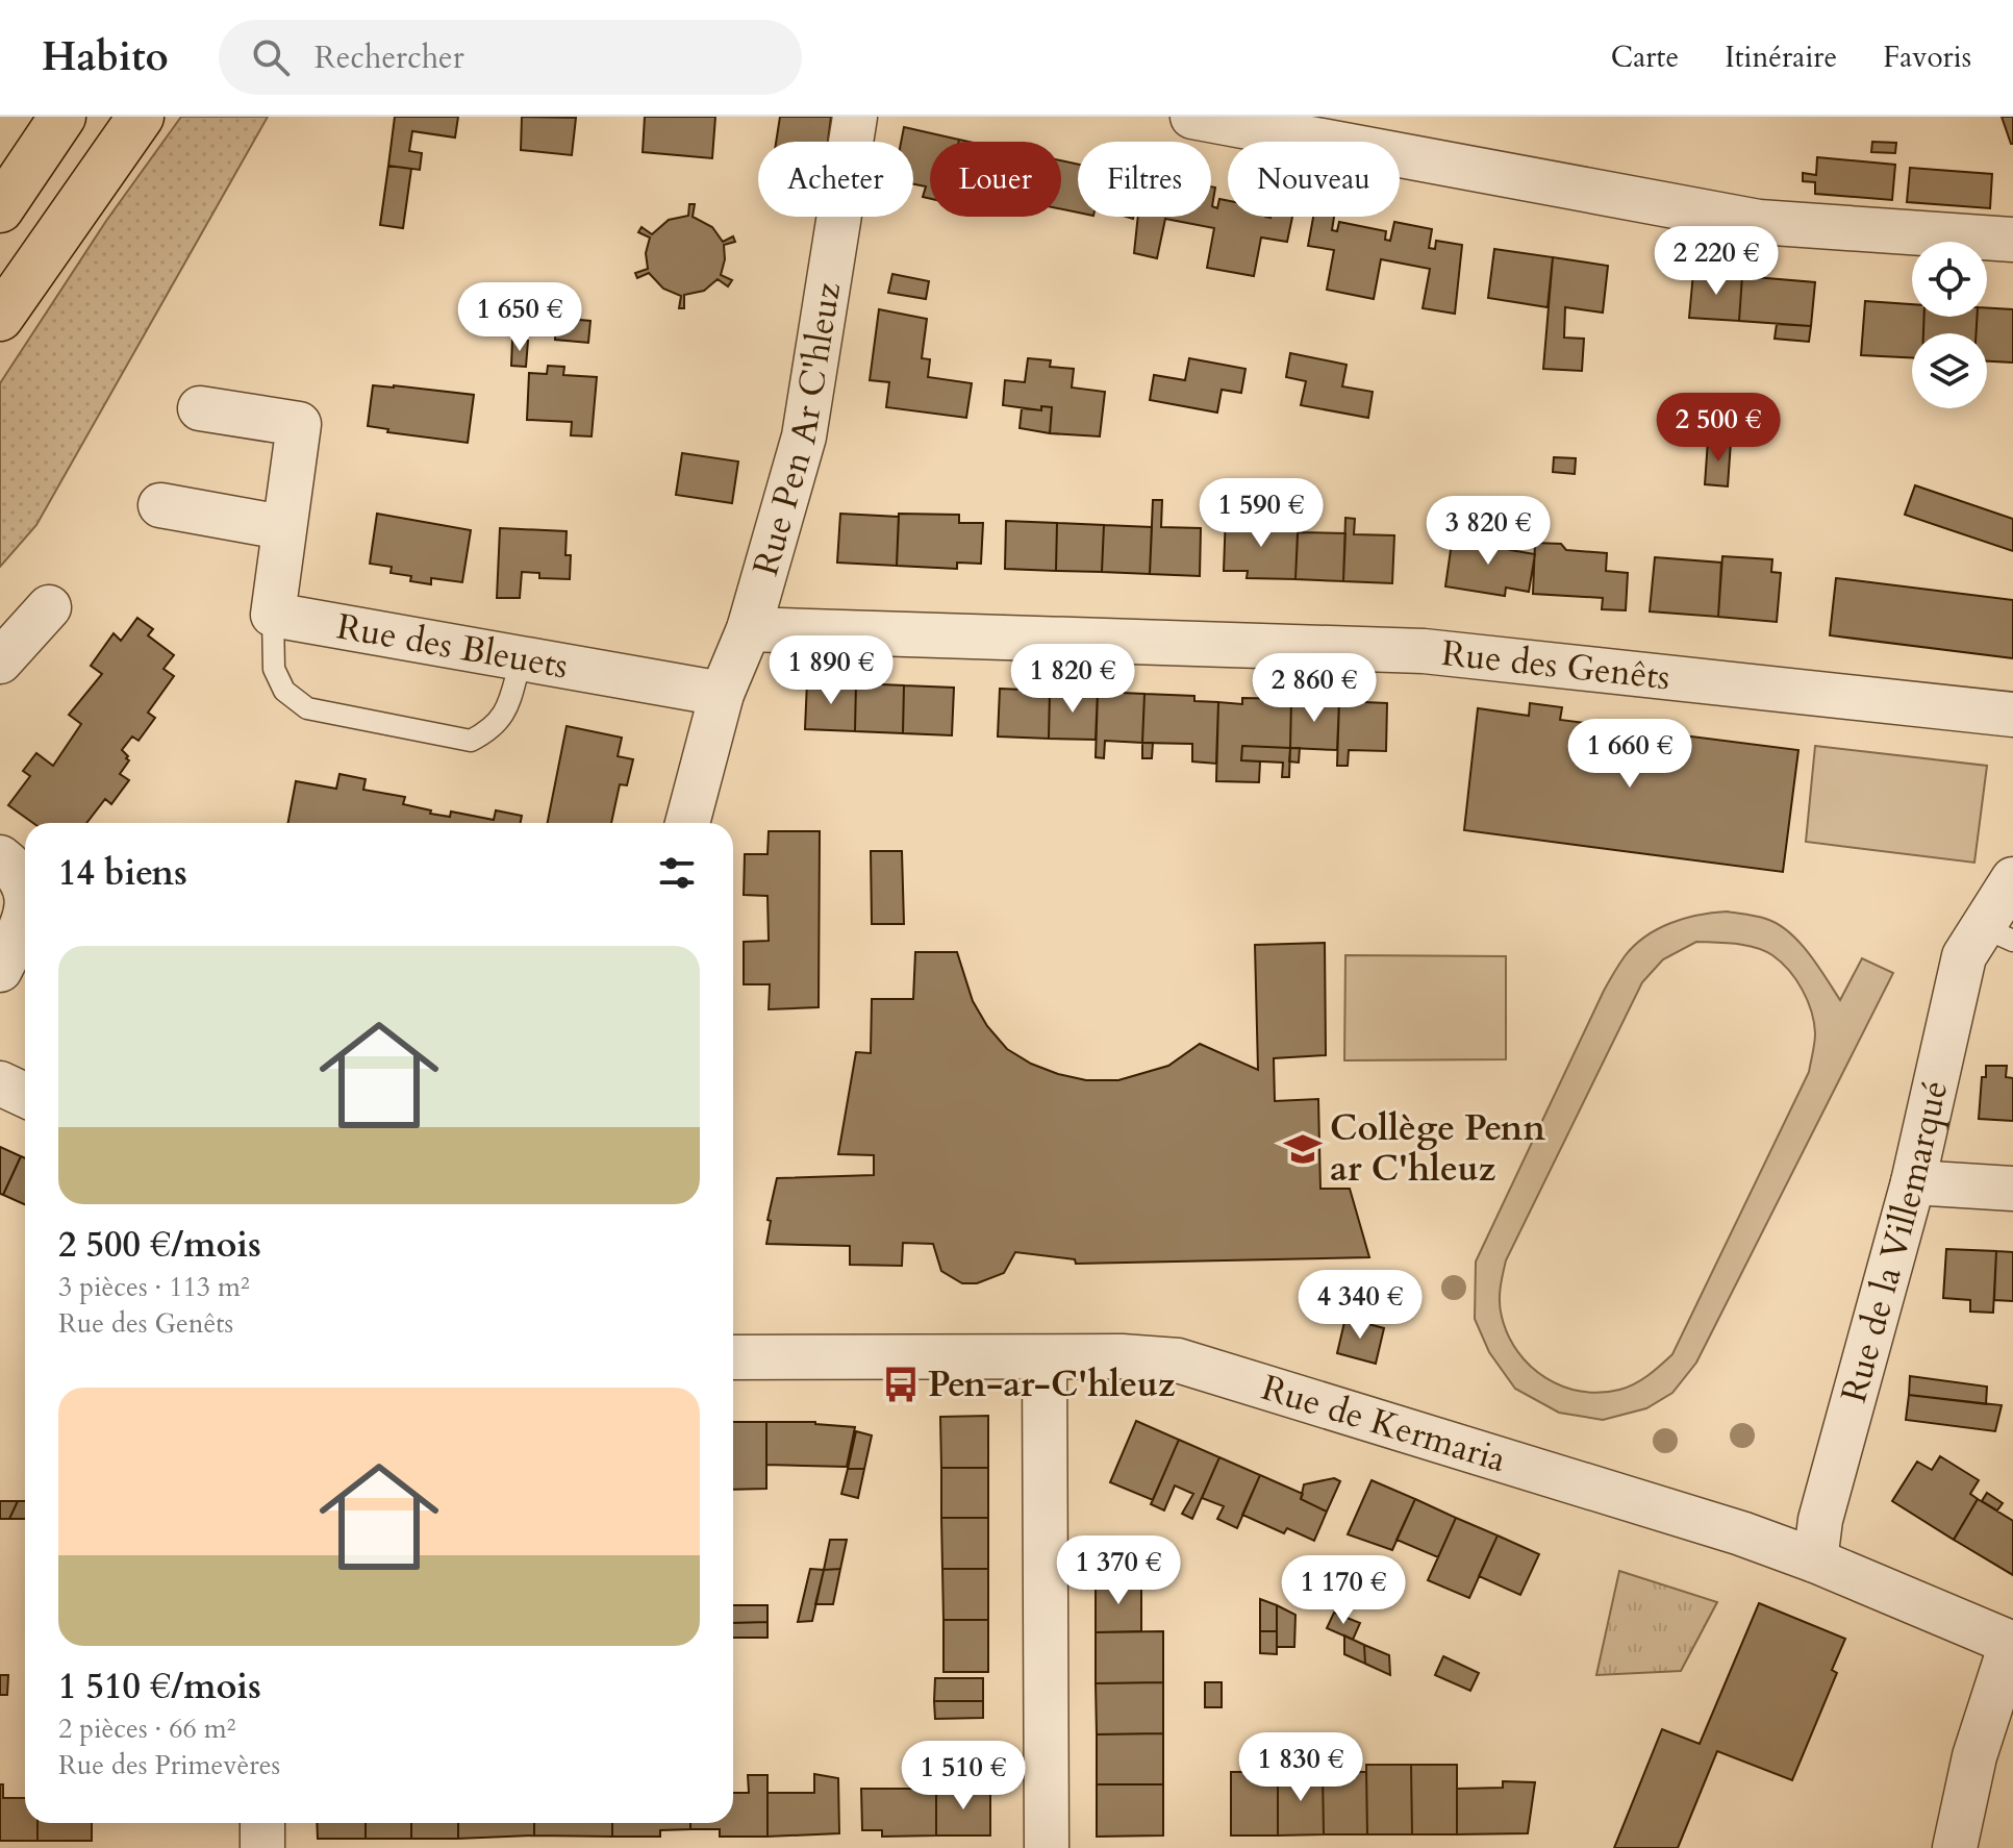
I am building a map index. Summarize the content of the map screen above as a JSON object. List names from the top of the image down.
{
  "streets": {
    "street": [
      "Rue Pen Ar C'hleuz",
      "Rue des Bleuets",
      "Rue des Genêts",
      "Rue de la Villemarqué",
      "Rue de Kermaria"
    ]
  },
  "crossings": [
    ["Rue Pen Ar C'hleuz", "Rue des Bleuets"],
    ["Rue Pen Ar C'hleuz", "Rue des Genêts"],
    ["Rue de la Villemarqué", "Rue de Kermaria"]
  ],
  "places": {
    "school or university": ["Collège Penn ar C'hleuz"],
    "bus stop": ["Pen-ar-C'hleuz"]
  },
  "page": {
    "header": "Habito",
    "search": "Rechercher",
    "nav": ["Carte", "Itinéraire", "Favoris"],
    "chip": [
      "Acheter",
      "Louer",
      "Filtres",
      "Nouveau"
    ],
    "price": [
      "2 220 €",
      "1 650 €",
      "2 500 €",
      "1 590 €",
      "3 820 €",
      "1 890 €",
      "1 820 €",
      "2 860 €",
      "1 660 €",
      "4 340 €",
      "1 370 €",
      "1 170 €",
      "1 830 €",
      "1 510 €"
    ],
    "heading": "14 biens",
    "list": [
      {
        "name": "2 500 €/mois",
        "note": "3 pièces · 113 m² · Rue des Genêts"
      },
      {
        "name": "1 510 €/mois",
        "note": "2 pièces · 66 m² · Rue des Primevères"
      }
    ]
  }
}
